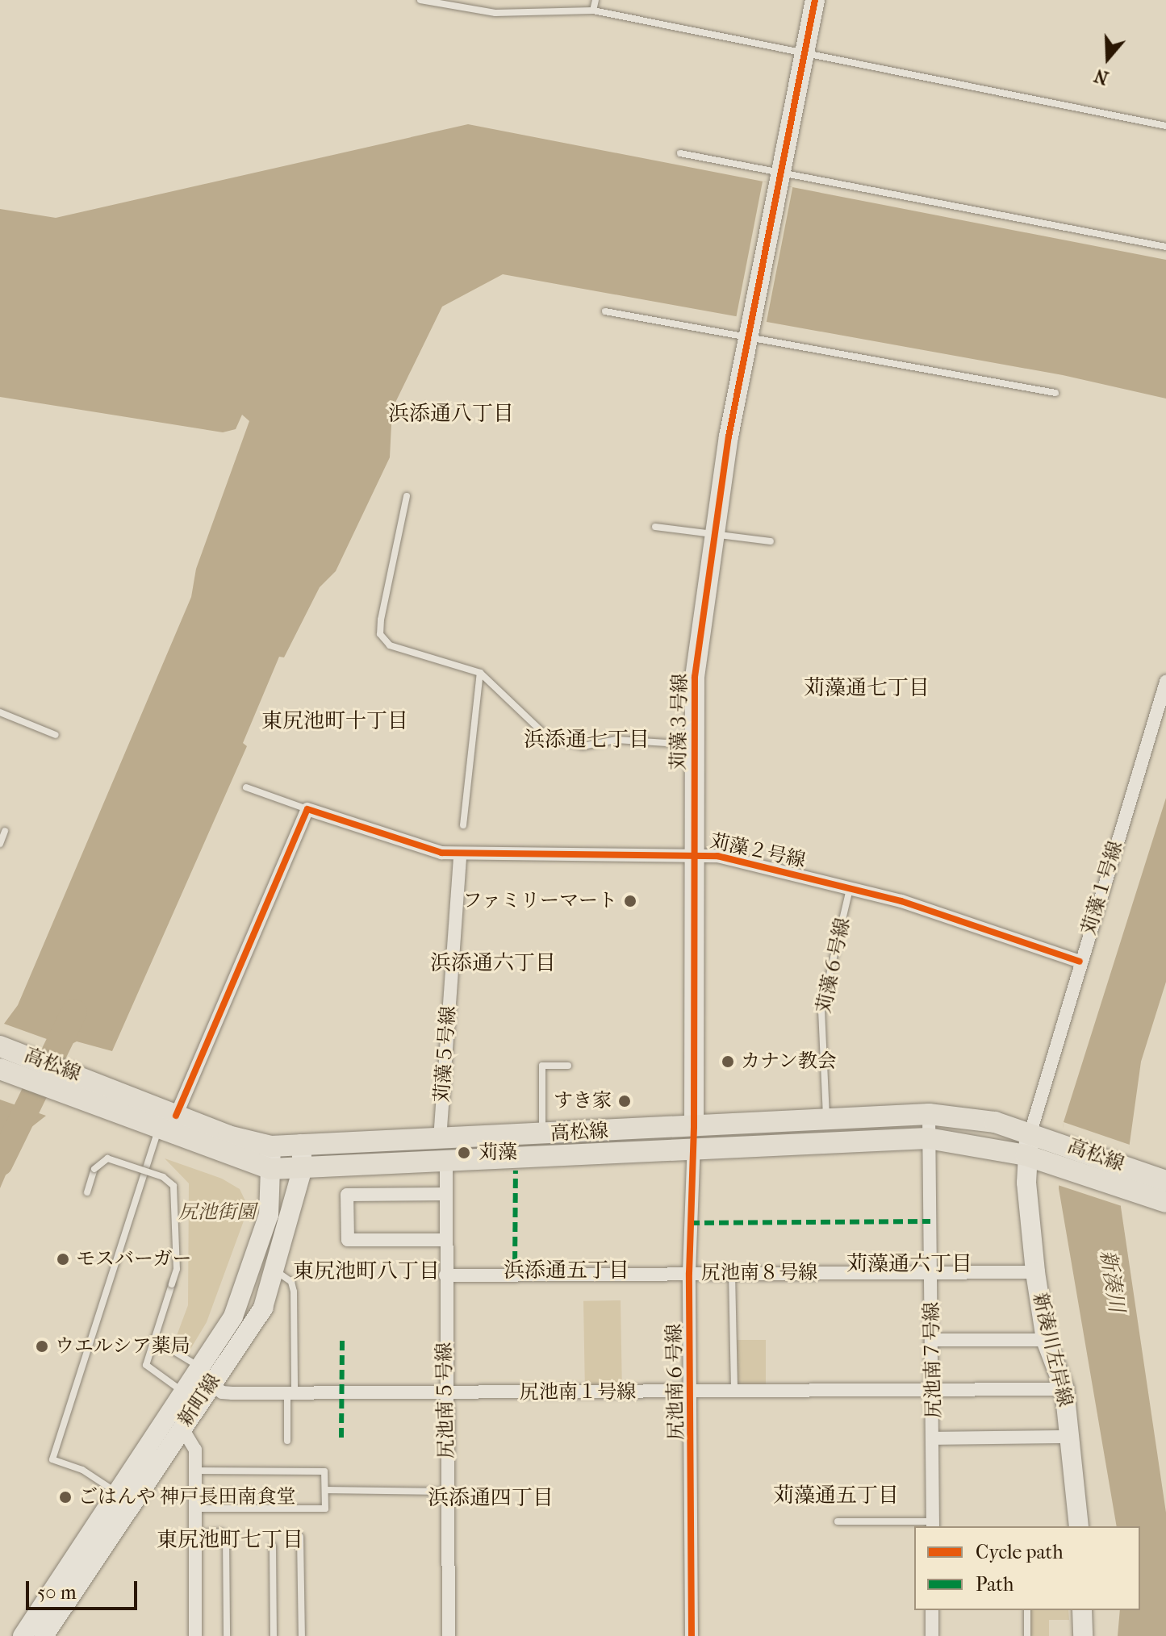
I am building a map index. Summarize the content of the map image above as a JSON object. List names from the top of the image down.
{
  "streets": {
    "main road": ["高松線"],
    "street": [
      "苅藻３号線",
      "苅藻２号線",
      "苅藻１号線",
      "苅藻５号線",
      "尻池南８号線",
      "新湊川左岸線",
      "尻池南７号線",
      "尻池南６号線",
      "尻池南１号線",
      "新町線",
      "尻池南５号線"
    ],
    "lane": ["苅藻６号線"]
  },
  "crossings": [
    ["苅藻３号線", "苅藻２号線"],
    ["苅藻３号線", "高松線"],
    ["苅藻３号線", "尻池南６号線"],
    ["苅藻２号線", "苅藻１号線"],
    ["苅藻２号線", "苅藻６号線"],
    ["苅藻２号線", "苅藻５号線"],
    ["苅藻１号線", "高松線"],
    ["苅藻１号線", "新湊川左岸線"],
    ["苅藻６号線", "高松線"],
    ["苅藻５号線", "高松線"],
    ["高松線", "新湊川左岸線"],
    ["高松線", "尻池南７号線"],
    ["高松線", "尻池南６号線"],
    ["高松線", "新町線"],
    ["高松線", "尻池南５号線"],
    ["尻池南８号線", "新湊川左岸線"],
    ["尻池南８号線", "尻池南７号線"],
    ["尻池南８号線", "尻池南６号線"],
    ["尻池南８号線", "尻池南５号線"],
    ["新湊川左岸線", "尻池南１号線"],
    ["尻池南７号線", "尻池南１号線"],
    ["尻池南６号線", "尻池南１号線"],
    ["尻池南１号線", "新町線"],
    ["尻池南１号線", "尻池南５号線"]
  ],
  "districts": [
    "浜添通八丁目",
    "苅藻通七丁目",
    "東尻池町十丁目",
    "浜添通七丁目",
    "浜添通六丁目",
    "苅藻通六丁目",
    "浜添通五丁目",
    "東尻池町八丁目",
    "苅藻通五丁目",
    "浜添通四丁目",
    "東尻池町七丁目"
  ],
  "water": ["新湊川"],
  "parks": ["尻池街園"],
  "places": [
    "ファミリーマート",
    "カナン教会",
    "すき家",
    "苅藻",
    "モスバーガー",
    "ウエルシア薬局",
    "ごはんや 神戸長田南食堂"
  ],
  "legend": ["Cycle path", "Path"],
  "scale_bar": "50 m",
  "north": "bottom"
}
